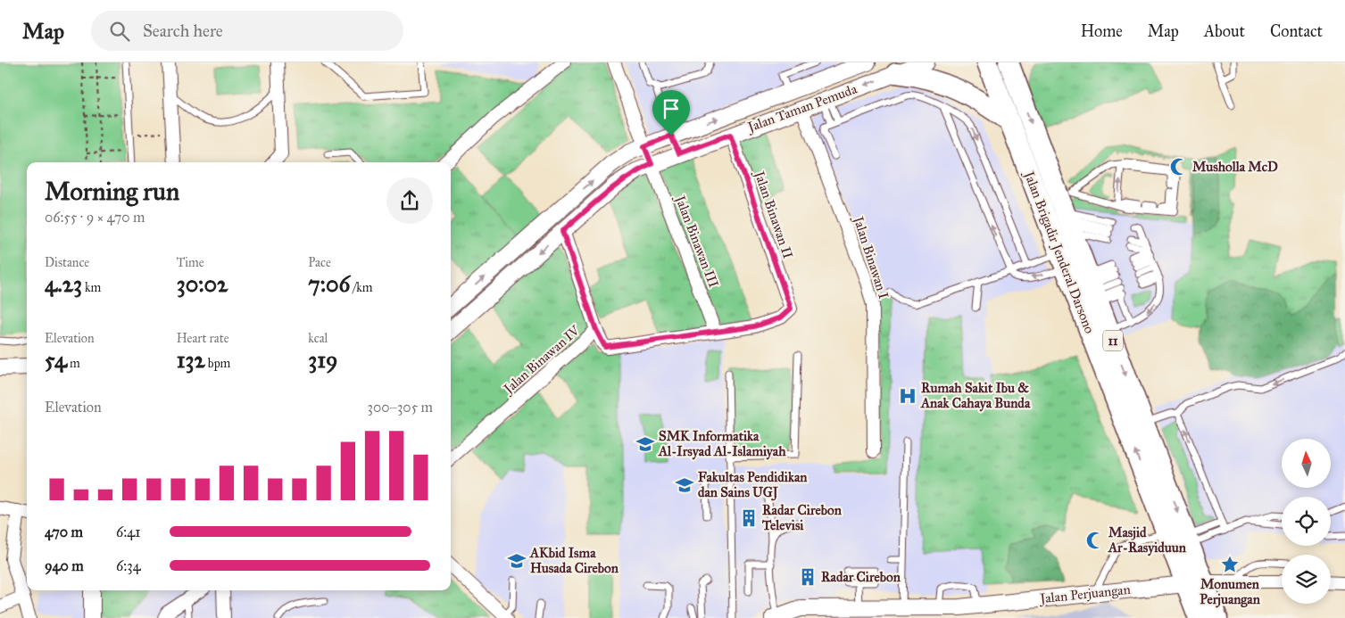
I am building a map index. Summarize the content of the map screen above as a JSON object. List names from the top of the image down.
{
  "streets": {
    "highway": ["Jalan Brigadir Jenderal Darsono", "11"],
    "street": [
      "Jalan Taman Pemuda",
      "Jalan Binawan II",
      "Jalan Binawan III",
      "Jalan Binawan I",
      "Jalan Binawan IV",
      "Jalan Perjuangan"
    ]
  },
  "crossings": [
    ["Jalan Taman Pemuda", "Jalan Binawan II"],
    ["Jalan Taman Pemuda", "Jalan Binawan III"],
    ["Jalan Taman Pemuda", "Jalan Binawan I"],
    ["Jalan Taman Pemuda", "Jalan Binawan IV"],
    ["Jalan Binawan II", "Jalan Binawan III"],
    ["Jalan Brigadir Jenderal Darsono", "Jalan Perjuangan"]
  ],
  "places": {
    "mosque": ["Musholla McD", "Masjid Ar-Rasyiduun"],
    "hospital": ["Rumah Sakit Ibu & Anak Cahaya Bunda"],
    "school or university": ["SMK Informatika Al-Irsyad Al-Islamiyah", "Fakultas Pendidikan dan Sains UGJ", "AKbid Isma Husada Cirebon"],
    "building": ["Radar Cirebon Televisi", "Radar Cirebon"],
    "place": ["Monumen Perjuangan"]
  },
  "north": "top",
  "page": {
    "header": "Map",
    "search": "Search here",
    "nav": [
      "Home",
      "Map",
      "About",
      "Contact"
    ],
    "heading": ["Morning run", "06:55 · 9 × 470 m"],
    "stats": [
      ["Distance", "4.23 km"],
      ["Time", "30:02"],
      ["Pace", "7:06 /km"],
      ["Elevation", "54 m"],
      ["Heart rate", "132 bpm"],
      ["kcal", "319"]
    ],
    "chart": ["Elevation", "300–305 m"],
    "list": [
      {
        "name": "470 m",
        "note": "6:41"
      },
      {
        "name": "940 m",
        "note": "6:34"
      }
    ]
  }
}
